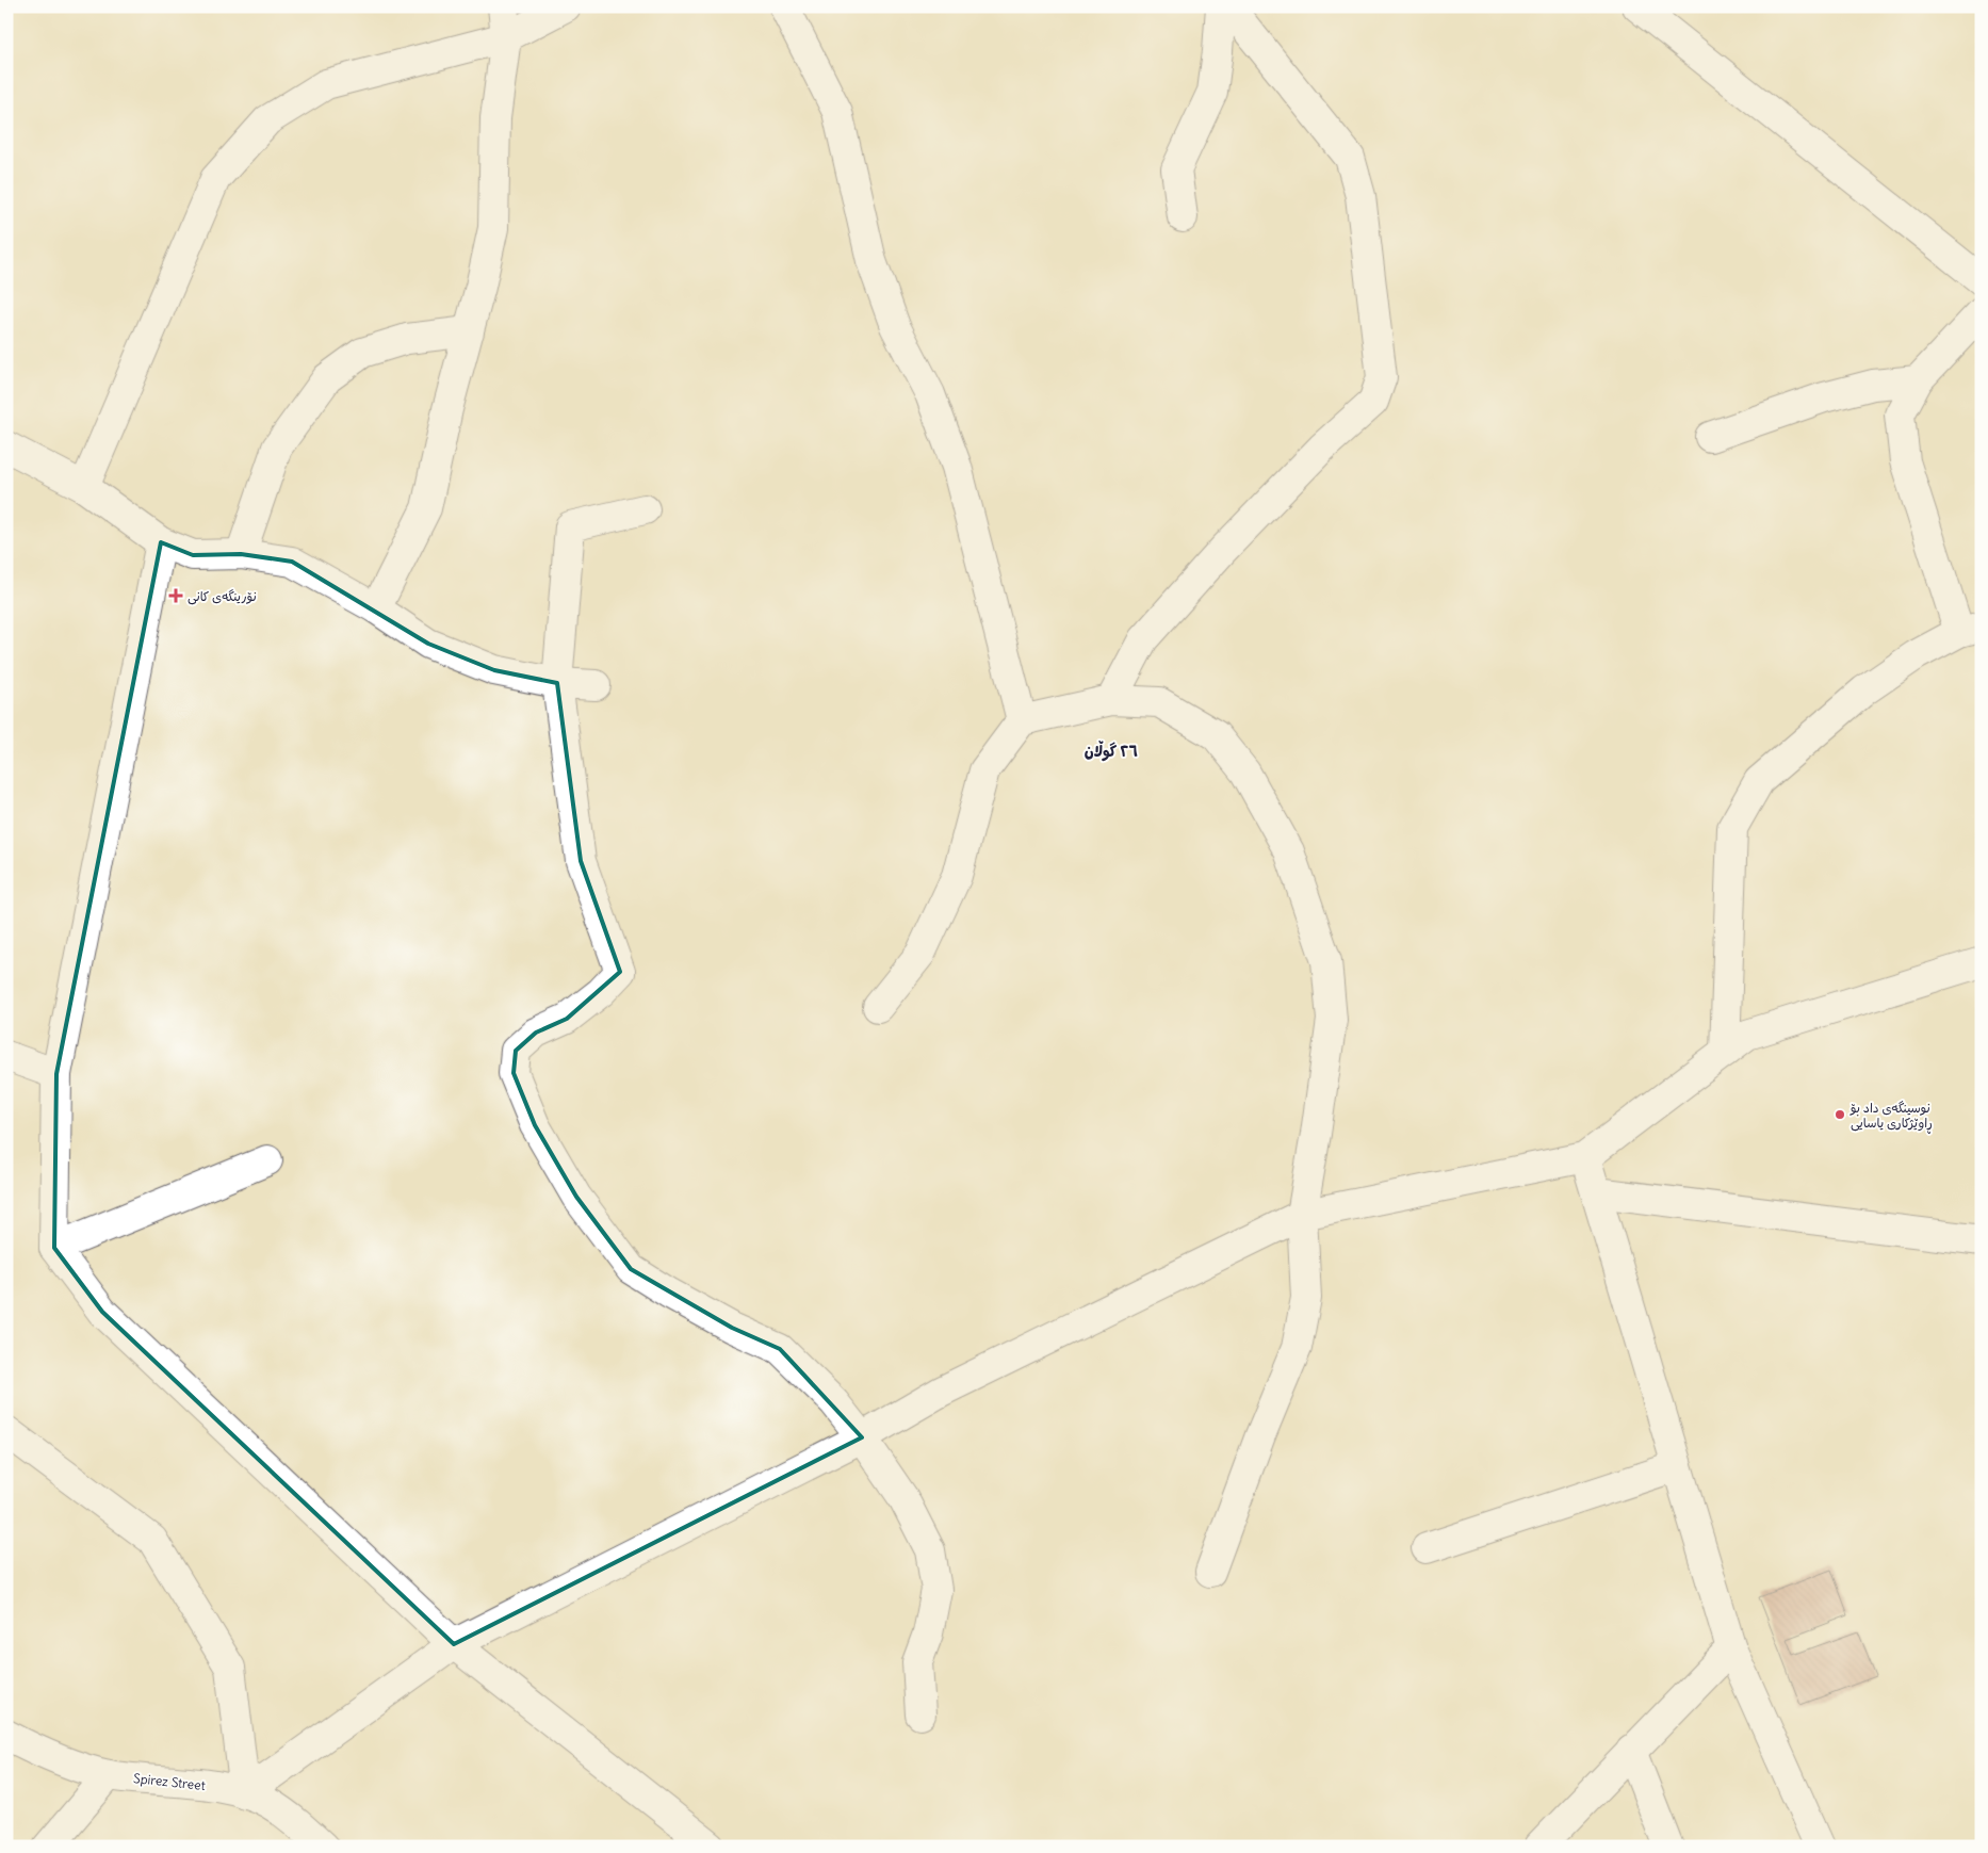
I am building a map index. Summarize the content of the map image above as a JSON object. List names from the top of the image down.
{
  "streets": {
    "street": ["Spirez Street"]
  },
  "districts": ["٢٦ گوڵان"],
  "places": {
    "health": ["نۆرینگەی کانی"],
    "other": ["نوسینگەی داد بۆ ڕاوێژكاری یاسایی"]
  }
}
